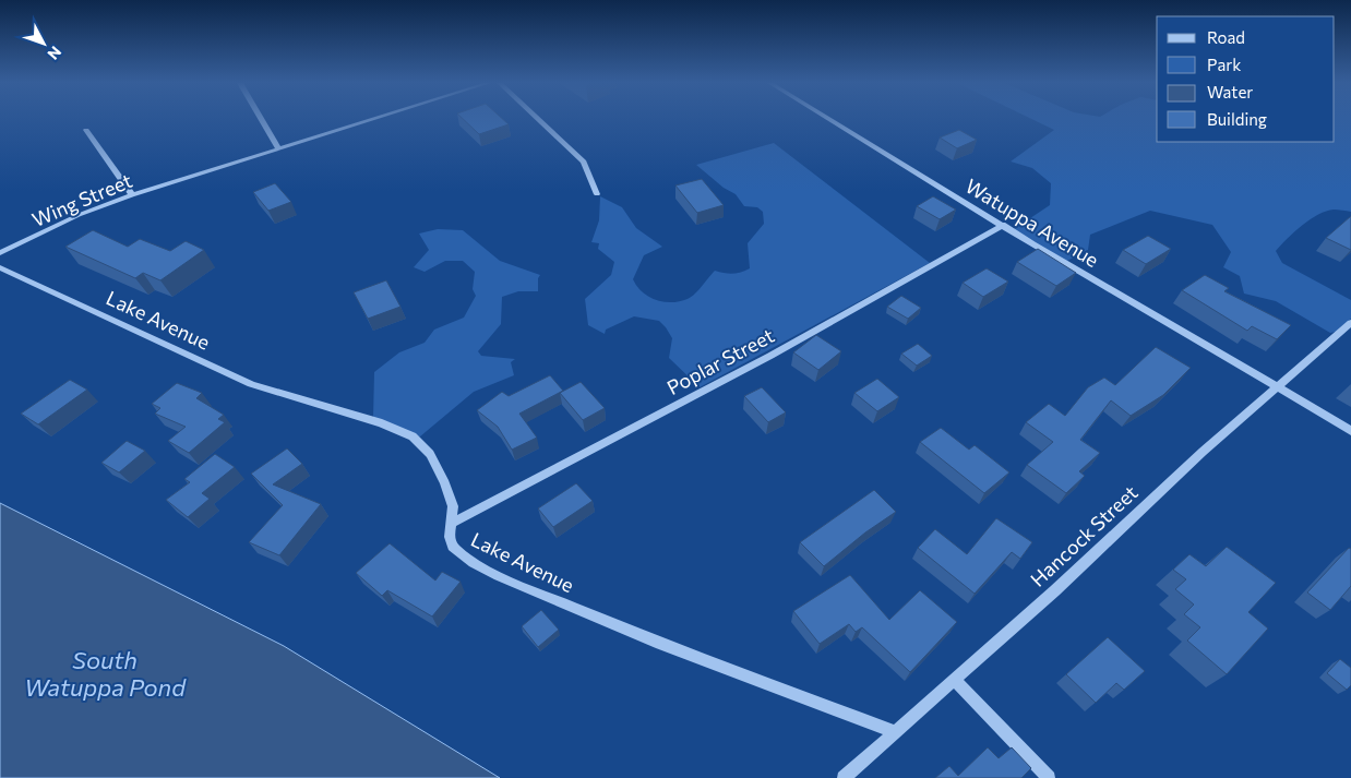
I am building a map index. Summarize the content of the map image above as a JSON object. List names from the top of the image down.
{
  "streets": {
    "street": [
      "Wing Street",
      "Watuppa Avenue",
      "Lake Avenue",
      "Poplar Street",
      "Hancock Street"
    ]
  },
  "crossings": [
    ["Watuppa Avenue", "Poplar Street"],
    ["Watuppa Avenue", "Hancock Street"],
    ["Lake Avenue", "Poplar Street"],
    ["Lake Avenue", "Hancock Street"]
  ],
  "water": ["South Watuppa Pond"],
  "legend": [
    "Road",
    "Park",
    "Water",
    "Building"
  ],
  "north": "bottom right"
}
